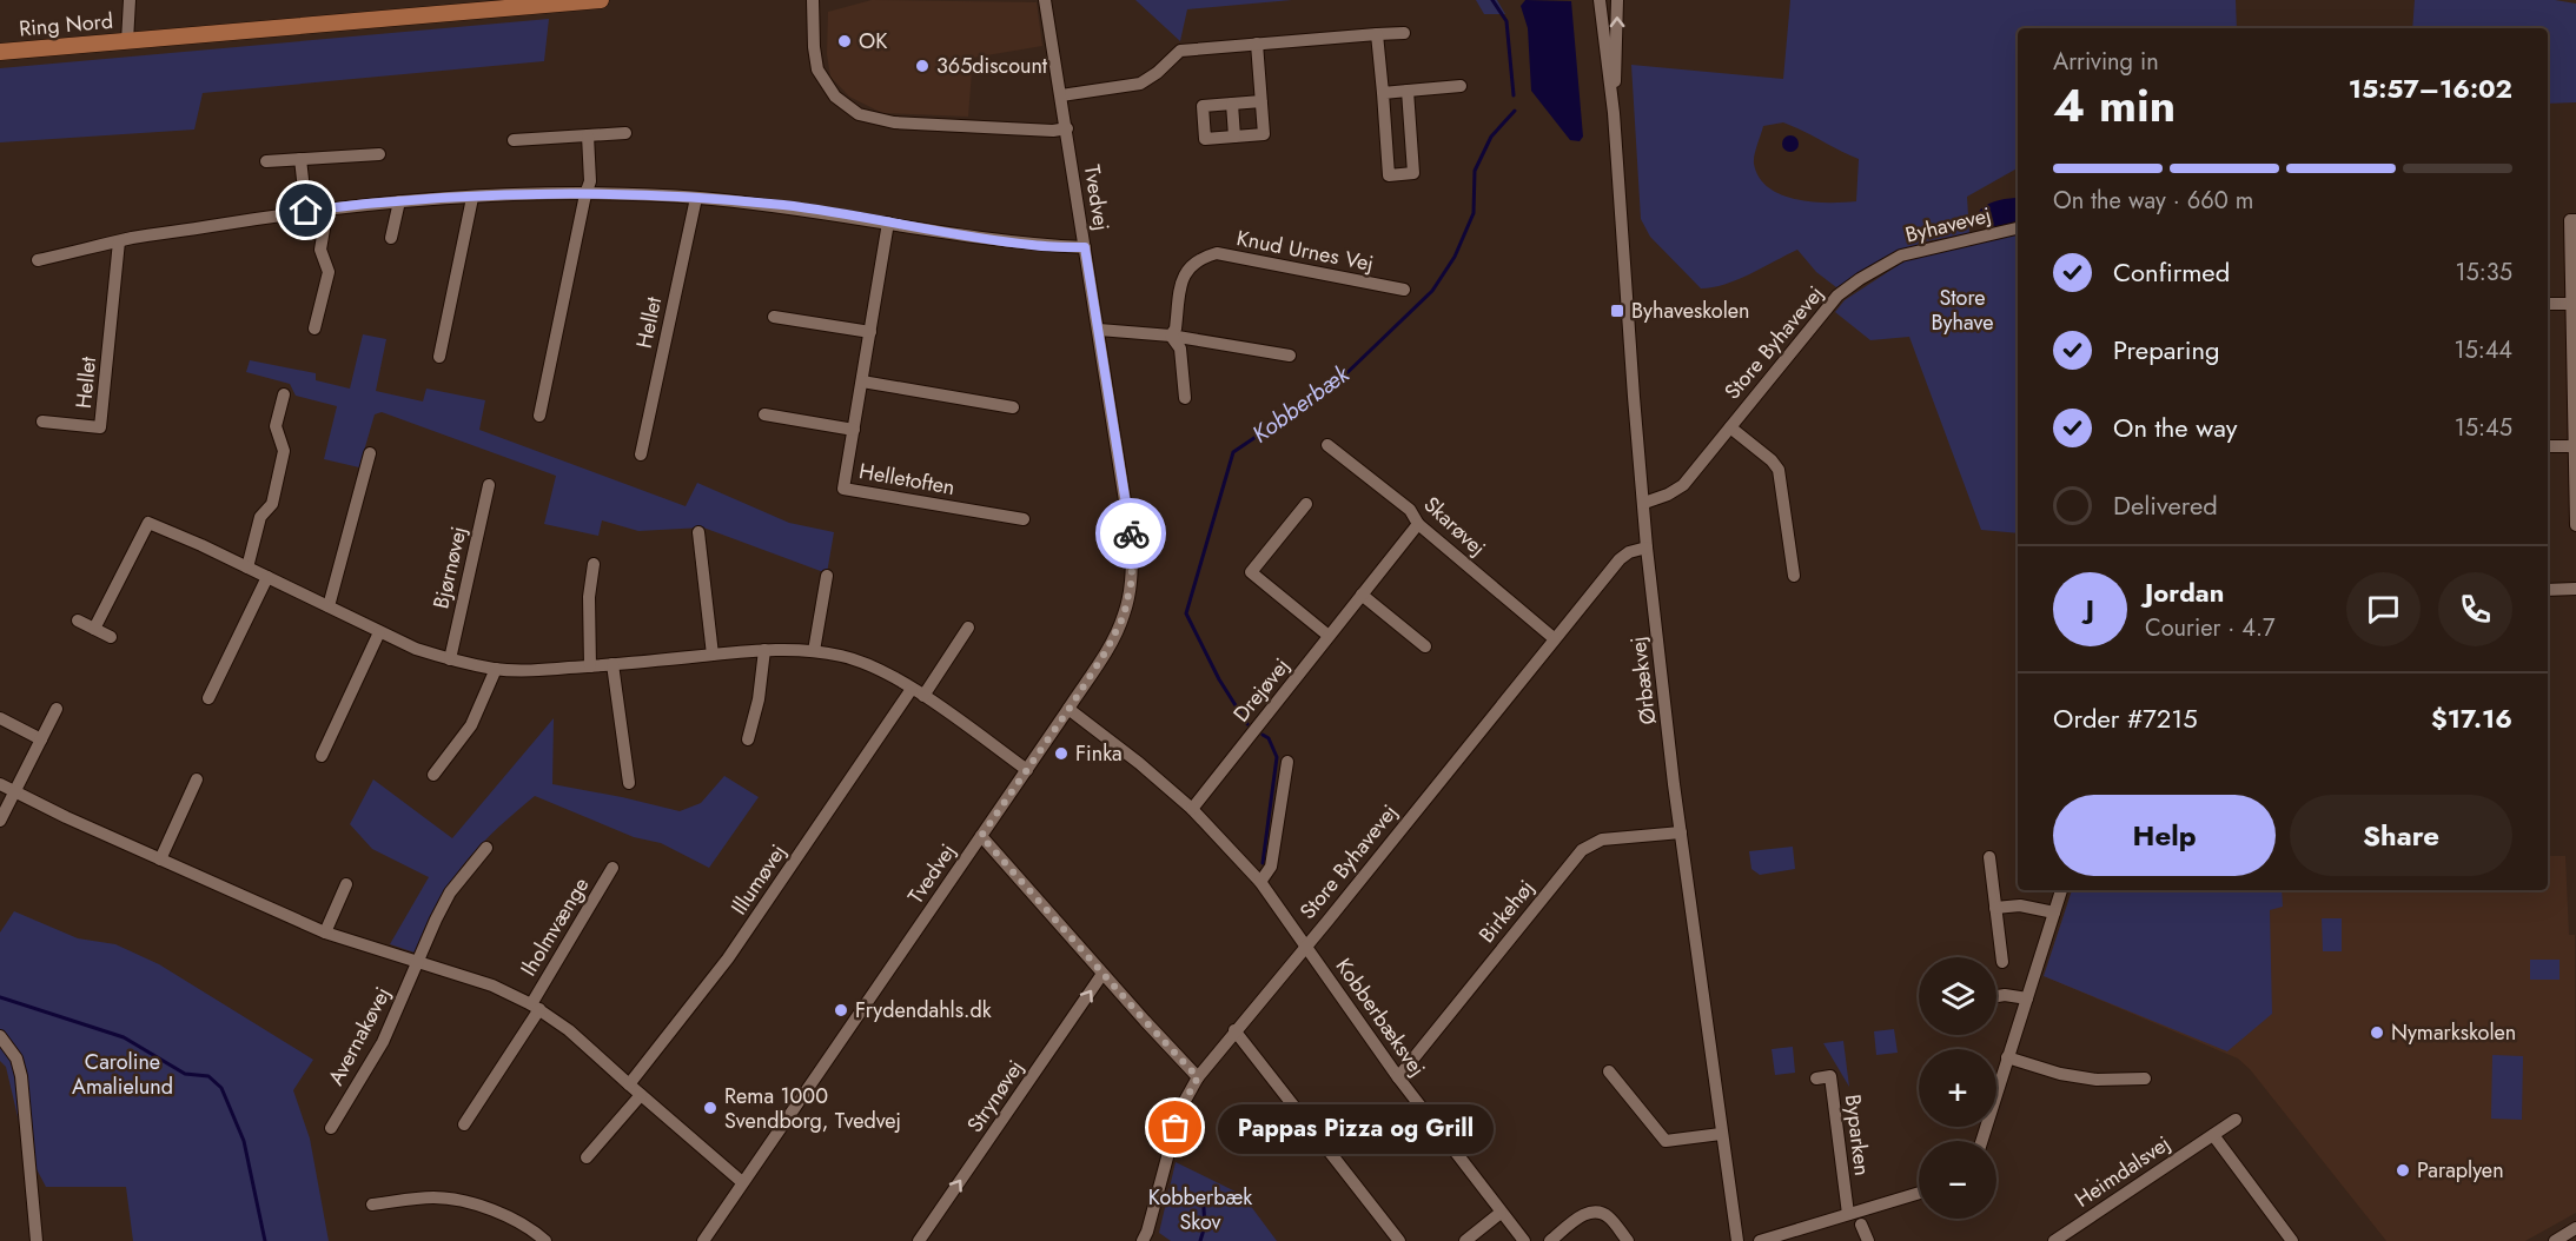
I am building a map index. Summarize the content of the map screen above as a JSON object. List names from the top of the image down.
{
  "streets": {
    "main road": ["Ring Nord"],
    "street": [
      "Tvedvej",
      "Byhavevej",
      "Knud Urnes Vej",
      "Hellet",
      "Store Byhavevej",
      "Helletoften",
      "Skarøvej",
      "Bjørnøvej",
      "Ørbækvej",
      "Drejøvej",
      "Illumøvej",
      "Birkehøj",
      "Iholmvænge",
      "Kobberbæksvej",
      "Avernakøvej",
      "Strynøvej",
      "Byparken",
      "Heimdalsvej"
    ]
  },
  "crossings": [
    ["Tvedvej", "Kobberbæksvej"],
    ["Byhavevej", "Store Byhavevej"],
    ["Store Byhavevej", "Skarøvej"],
    ["Store Byhavevej", "Ørbækvej"],
    ["Store Byhavevej", "Kobberbæksvej"],
    ["Skarøvej", "Drejøvej"],
    ["Ørbækvej", "Birkehøj"],
    ["Drejøvej", "Kobberbæksvej"],
    ["Birkehøj", "Kobberbæksvej"]
  ],
  "one_way": ["Strynøvej"],
  "water": ["Kobberbæk"],
  "parks": ["Store Byhave", "Caroline Amalielund", "Kobberbæk Skov"],
  "places": {
    "other": [
      "OK",
      "365discount",
      "Finka",
      "Frydendahls.dk",
      "Nymarkskolen",
      "Rema 1000 Svendborg, Tvedvej",
      "Pappas Pizza og Grill",
      "Paraplyen"
    ],
    "transit": ["Byhaveskolen"]
  },
  "page": {
    "heading": ["4 min", "Arriving in", "15:57–16:02"],
    "panel": [
      "Jordan",
      "Courier · 4.7",
      "Order #7215",
      "$17.16"
    ],
    "bar": "On the way · 660 m",
    "list": [
      ["Confirmed", "15:35"],
      ["Preparing", "15:44"],
      ["On the way", "15:45"],
      "Delivered"
    ],
    "round": "J",
    "buttons": ["Help", "Share"],
    "map_buttons": ["+", "−"],
    "bubble": "Pappas Pizza og Grill"
  }
}
